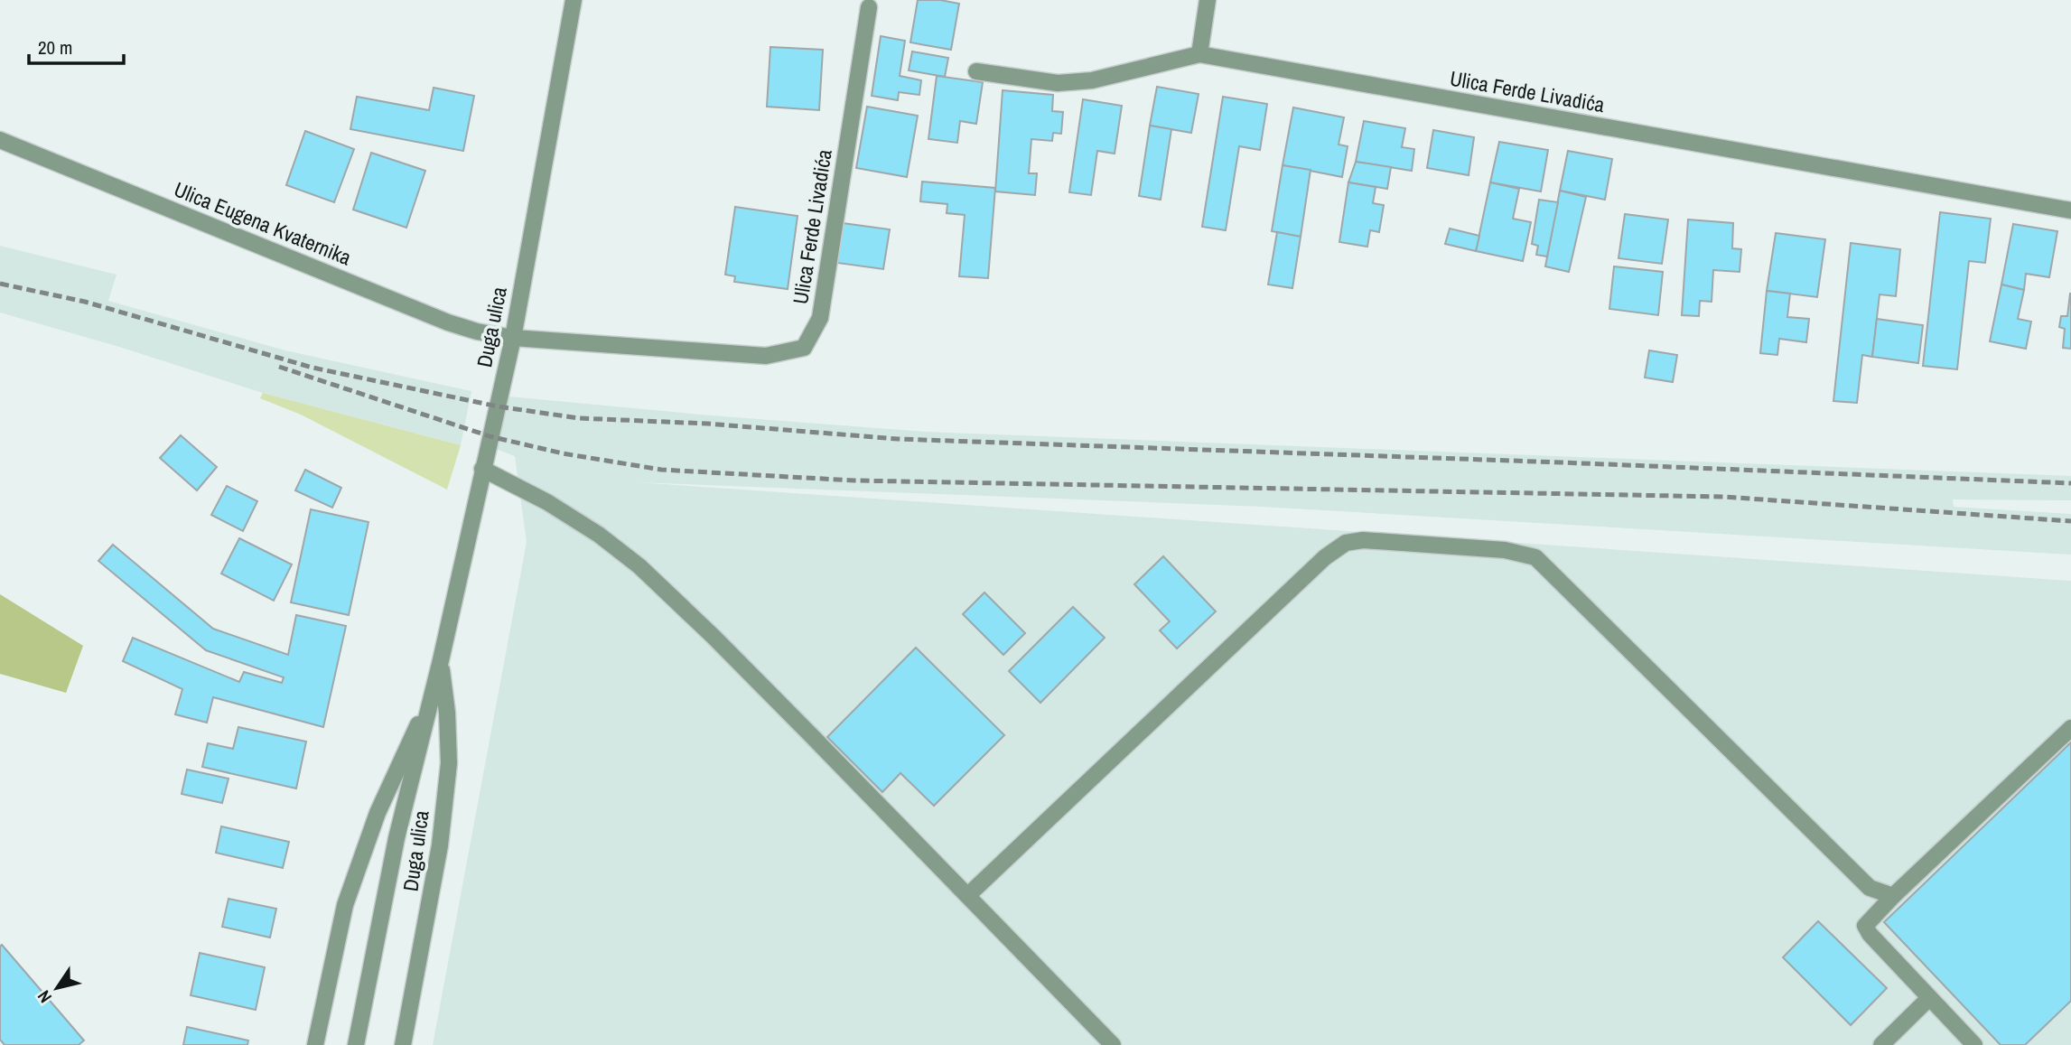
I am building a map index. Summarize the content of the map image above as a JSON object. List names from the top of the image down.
{
  "streets": {
    "street": ["Ulica Ferde Livadića", "Ulica Eugena Kvaternika", "Duga ulica"]
  },
  "crossings": [
    ["Ulica Ferde Livadića", "Ulica Eugena Kvaternika"],
    ["Ulica Ferde Livadića", "Duga ulica"],
    ["Ulica Eugena Kvaternika", "Duga ulica"]
  ],
  "scale_bar": "20 m",
  "north": "bottom left"
}
